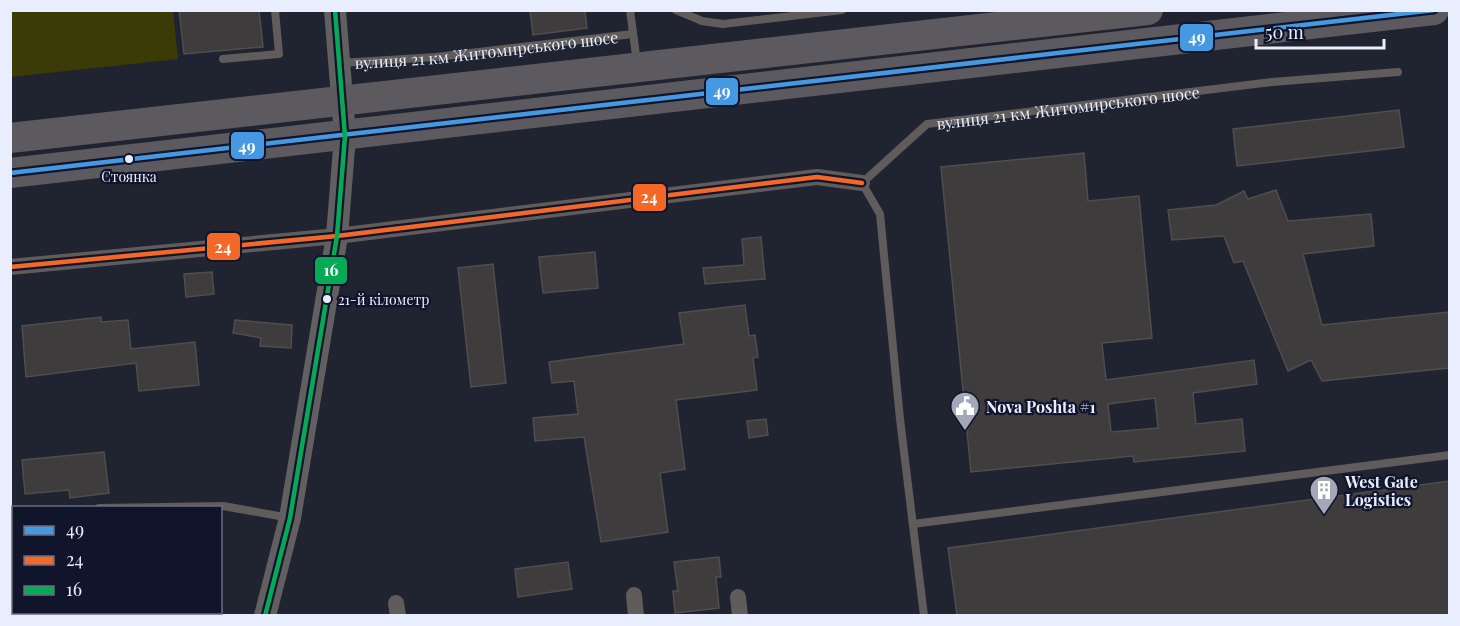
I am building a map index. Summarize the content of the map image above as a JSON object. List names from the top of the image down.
{
  "streets": {
    "lane": ["вулиця 21 км Житомирського шосе"]
  },
  "places": {
    "other": ["Стоянка", "21-й кілометр"],
    "public building": ["Nova Poshta #1"],
    "building": ["West Gate Logistics"]
  },
  "lines": ["transit line 49", "transit line 16", "transit line 24"],
  "legend": ["49", "24", "16"],
  "scale_bar": "50 m"
}
